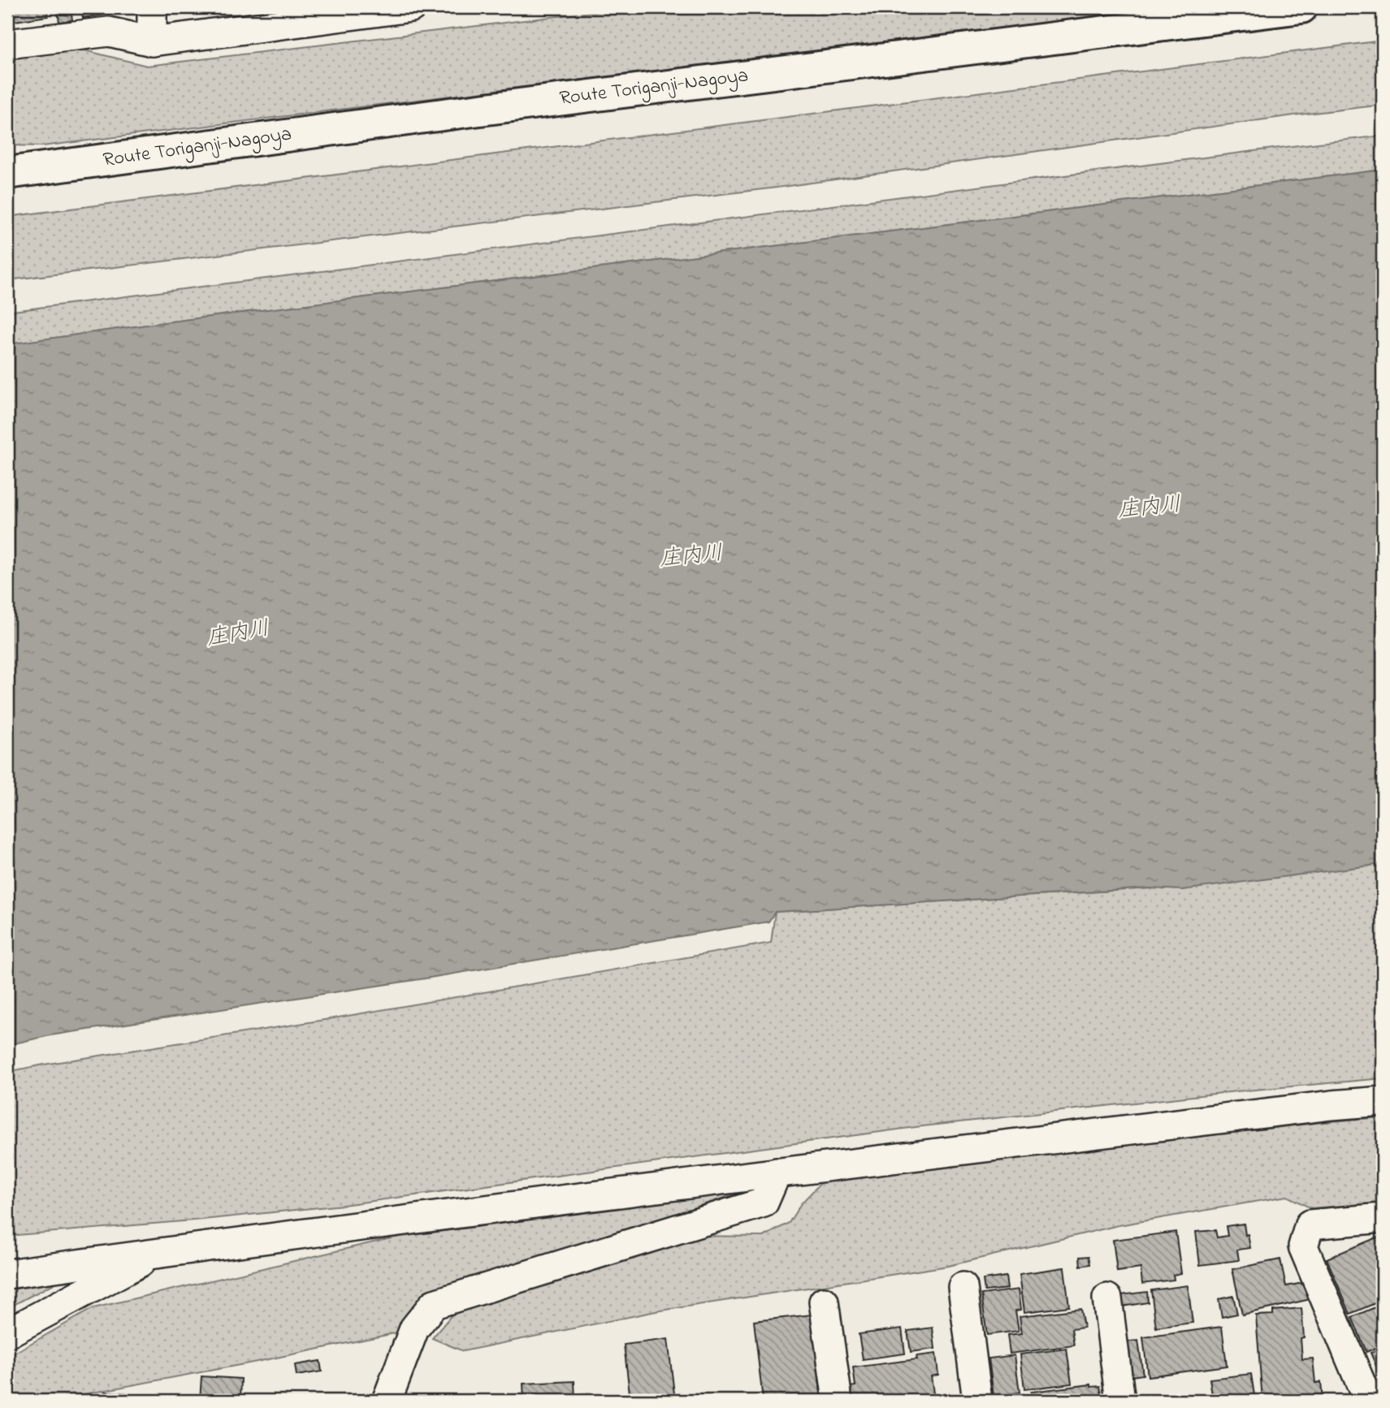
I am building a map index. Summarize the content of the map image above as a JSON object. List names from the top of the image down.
{
  "streets": {
    "main road": ["Route Toriganji-Nagoya"]
  },
  "water": ["庄内川"]
}
